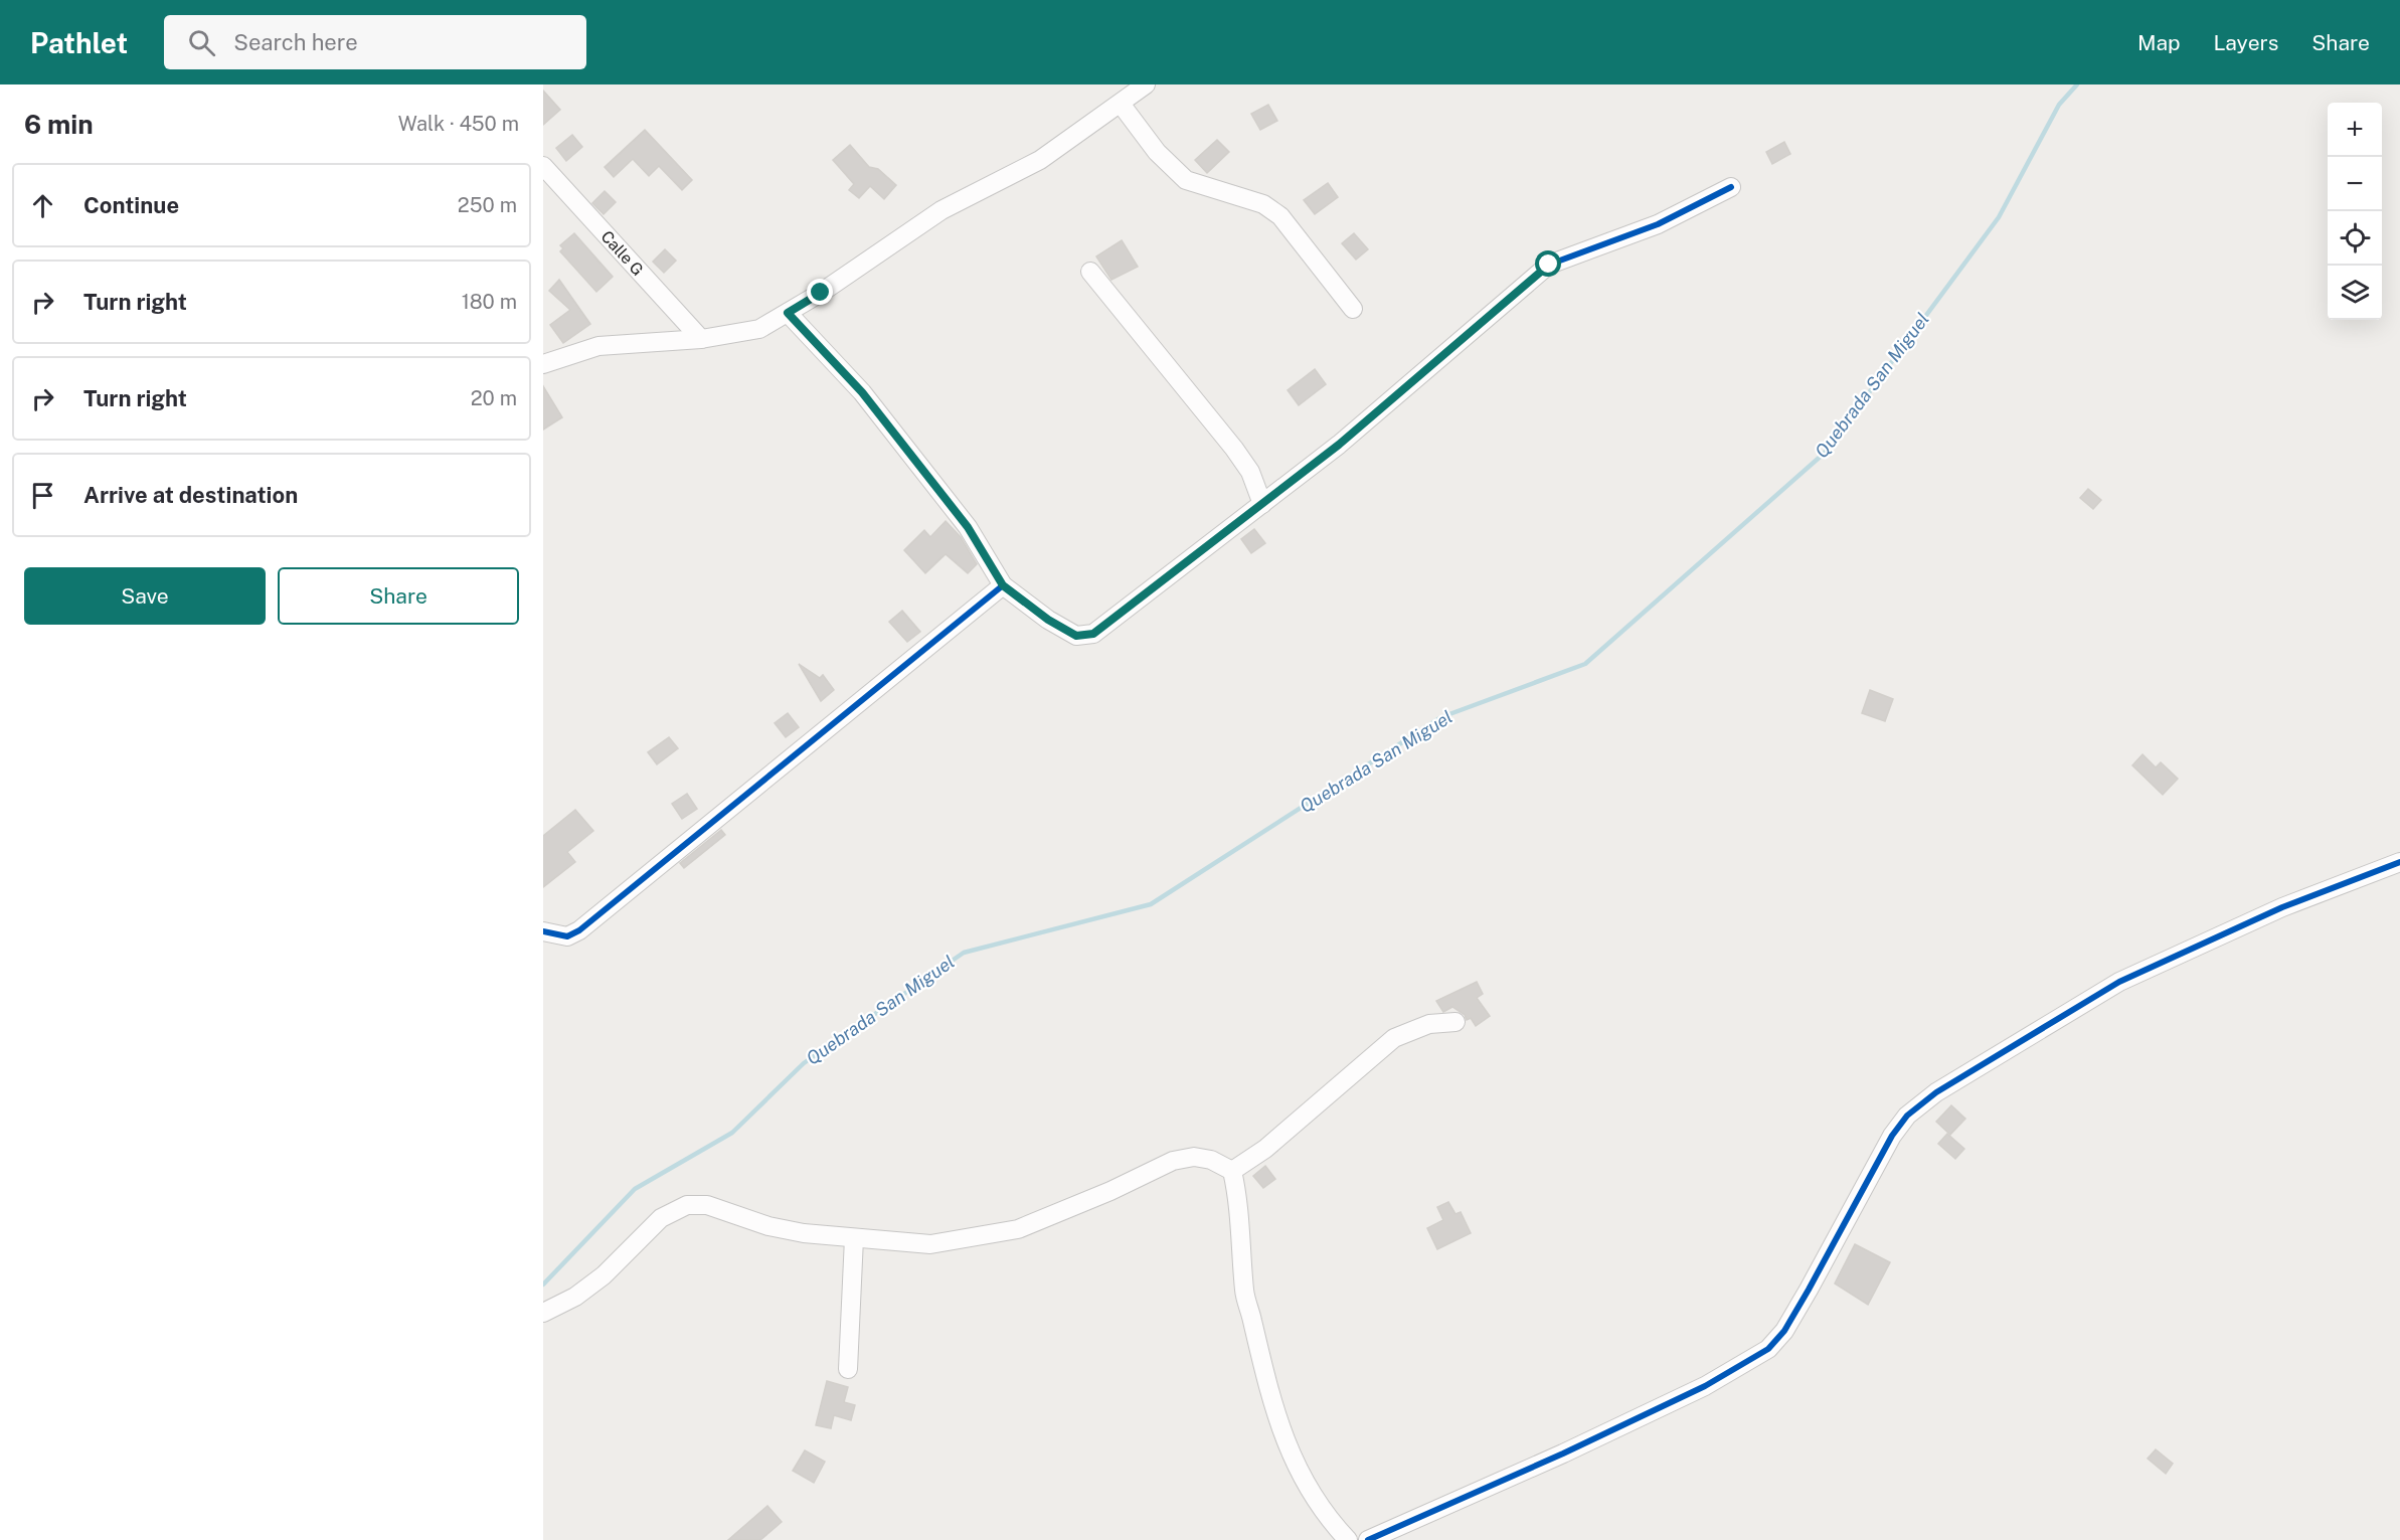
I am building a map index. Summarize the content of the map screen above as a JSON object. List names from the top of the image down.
{
  "streets": {
    "street": ["Calle G"]
  },
  "water": ["Quebrada San Miguel"],
  "page": {
    "header": "Pathlet",
    "search": "Search here",
    "nav": ["Map", "Layers", "Share"],
    "heading": ["6 min", "Walk · 450 m"],
    "map_buttons": ["+", "−"],
    "list": [
      ["Continue", "250 m"],
      ["Turn right", "180 m"],
      ["Turn right", "20 m"],
      "Arrive at destination"
    ],
    "buttons": ["Save", "Share"]
  }
}
